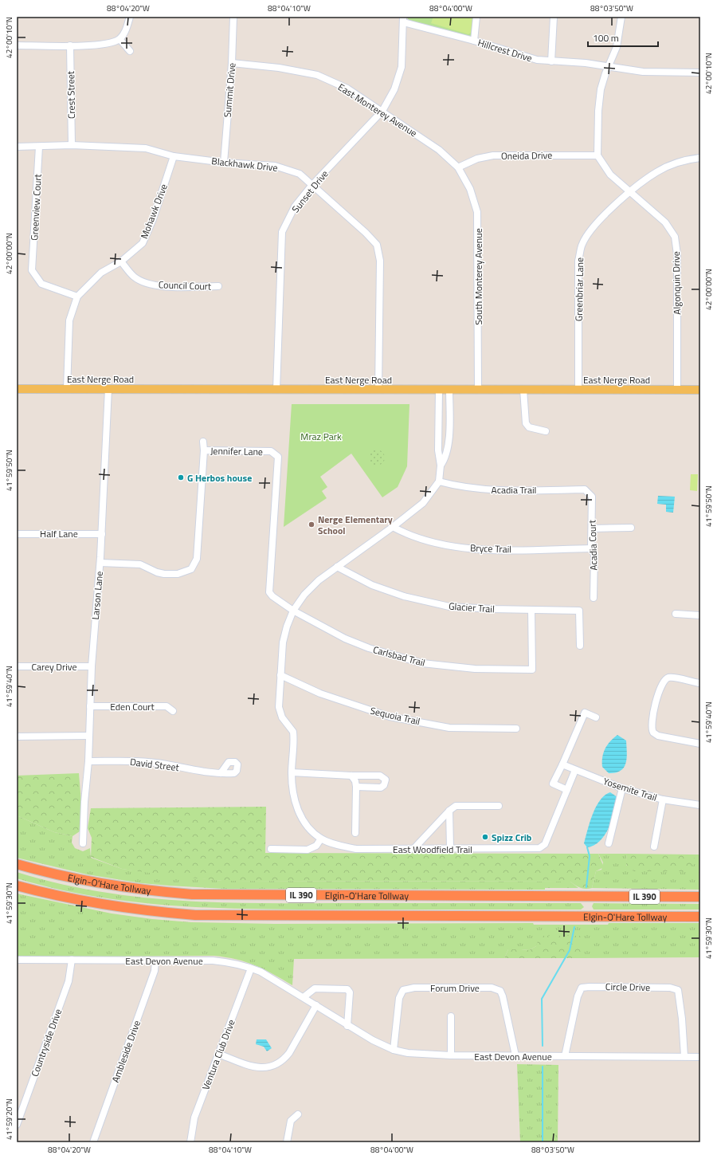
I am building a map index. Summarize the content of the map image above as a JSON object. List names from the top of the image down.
{
  "streets": {
    "highway": ["Elgin-O'Hare Tollway", "IL 390"],
    "main road": ["East Nerge Road"],
    "street": [
      "Hillcrest Drive",
      "Summit Drive",
      "Crest Street",
      "East Monterey Avenue",
      "Oneida Drive",
      "Blackhawk Drive",
      "Sunset Drive",
      "Greenview Court",
      "Mohawk Drive",
      "South Monterey Avenue",
      "Algonquin Drive",
      "Council Court",
      "Greenbriar Lane",
      "Jennifer Lane",
      "Acadia Trail",
      "Half Lane",
      "Acadia Court",
      "Bryce Trail",
      "Larson Lane",
      "Glacier Trail",
      "Carlsbad Trail",
      "Carey Drive",
      "Eden Court",
      "Sequoia Trail",
      "David Street",
      "Yosemite Trail",
      "East Woodfield Trail",
      "East Devon Avenue",
      "Circle Drive",
      "Forum Drive",
      "Countryside Drive",
      "Ambleside Drive",
      "Ventura Club Drive"
    ]
  },
  "crossings": [
    ["Hillcrest Drive", "Sunset Drive"],
    ["Summit Drive", "East Monterey Avenue"],
    ["Summit Drive", "Blackhawk Drive"],
    ["Crest Street", "Blackhawk Drive"],
    ["East Monterey Avenue", "Oneida Drive"],
    ["East Monterey Avenue", "Sunset Drive"],
    ["East Monterey Avenue", "South Monterey Avenue"],
    ["Oneida Drive", "South Monterey Avenue"],
    ["Oneida Drive", "Algonquin Drive"],
    ["Blackhawk Drive", "Sunset Drive"],
    ["Blackhawk Drive", "Greenview Court"],
    ["Blackhawk Drive", "Mohawk Drive"],
    ["Blackhawk Drive", "East Nerge Road"],
    ["Sunset Drive", "East Nerge Road"],
    ["Greenview Court", "Mohawk Drive"],
    ["Mohawk Drive", "Council Court"],
    ["Mohawk Drive", "East Nerge Road"],
    ["South Monterey Avenue", "East Nerge Road"],
    ["Algonquin Drive", "Greenbriar Lane"],
    ["Algonquin Drive", "East Nerge Road"],
    ["Greenbriar Lane", "East Nerge Road"],
    ["East Nerge Road", "Larson Lane"],
    ["Jennifer Lane", "Larson Lane"],
    ["Jennifer Lane", "Carlsbad Trail"],
    ["Jennifer Lane", "East Woodfield Trail"],
    ["Acadia Trail", "Acadia Court"],
    ["Acadia Trail", "East Woodfield Trail"],
    ["Half Lane", "Larson Lane"],
    ["Acadia Court", "Bryce Trail"],
    ["Bryce Trail", "East Woodfield Trail"],
    ["Larson Lane", "Carey Drive"],
    ["Larson Lane", "Eden Court"],
    ["Larson Lane", "David Street"],
    ["Glacier Trail", "Carlsbad Trail"],
    ["Glacier Trail", "East Woodfield Trail"],
    ["Carlsbad Trail", "East Woodfield Trail"],
    ["Sequoia Trail", "East Woodfield Trail"],
    ["East Devon Avenue", "Circle Drive"],
    ["East Devon Avenue", "Forum Drive"],
    ["East Devon Avenue", "Countryside Drive"],
    ["East Devon Avenue", "Ambleside Drive"],
    ["East Devon Avenue", "Ventura Club Drive"]
  ],
  "parks": ["Mraz Park"],
  "places": ["G Herbos house", "Nerge Elementary School", "Spizz Crib"],
  "scale_bar": "100 m",
  "coordinates": [
    "88°04'20\"W",
    "88°04'10\"W",
    "88°04'00\"W",
    "88°03'50\"W",
    "42°00'10\"N",
    "42°00'00\"N",
    "41°59'50\"N",
    "41°59'40\"N",
    "41°59'30\"N",
    "41°59'20\"N"
  ]
}
